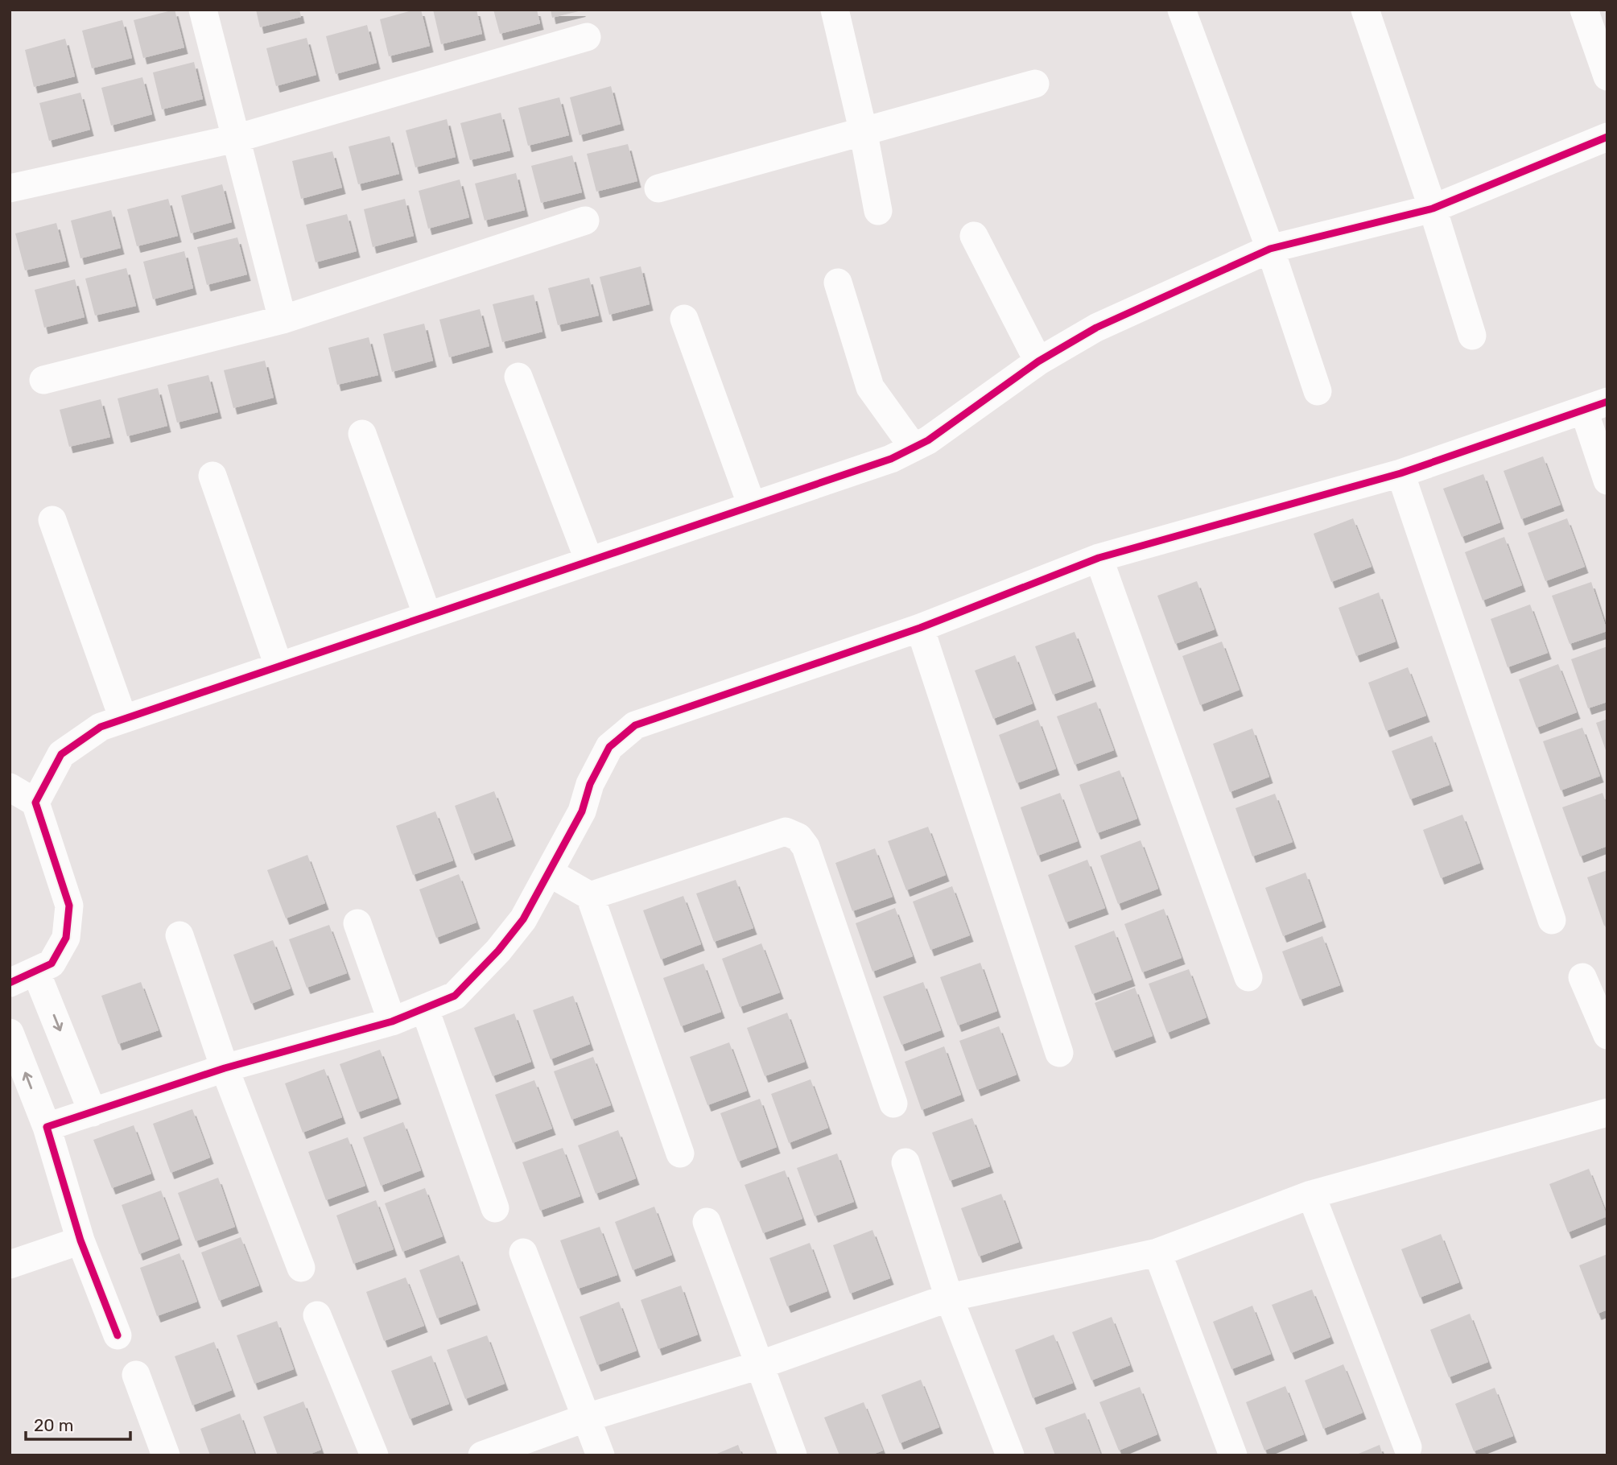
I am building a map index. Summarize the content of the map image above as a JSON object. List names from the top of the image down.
{
  "scale_bar": "20 m"
}
